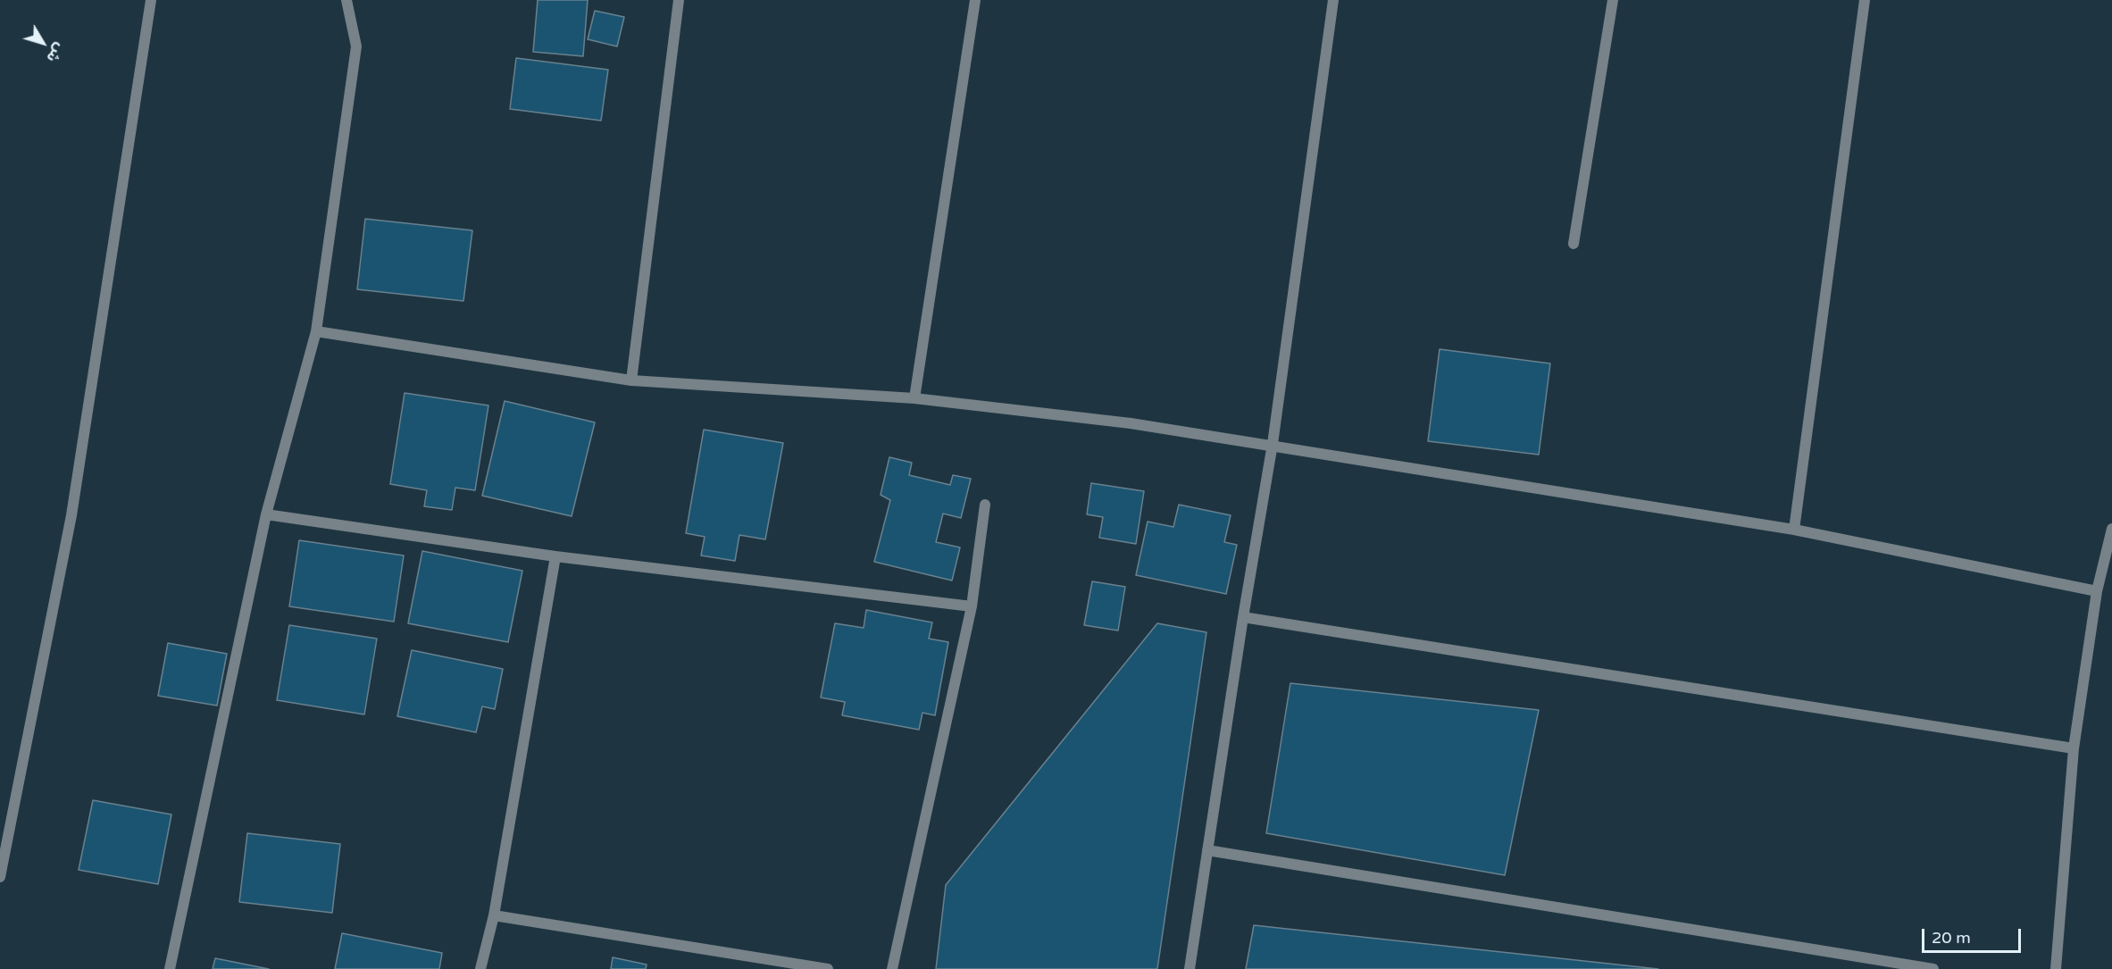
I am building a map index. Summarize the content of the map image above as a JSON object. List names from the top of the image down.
{
  "scale_bar": "20 m",
  "north": "bottom right"
}
